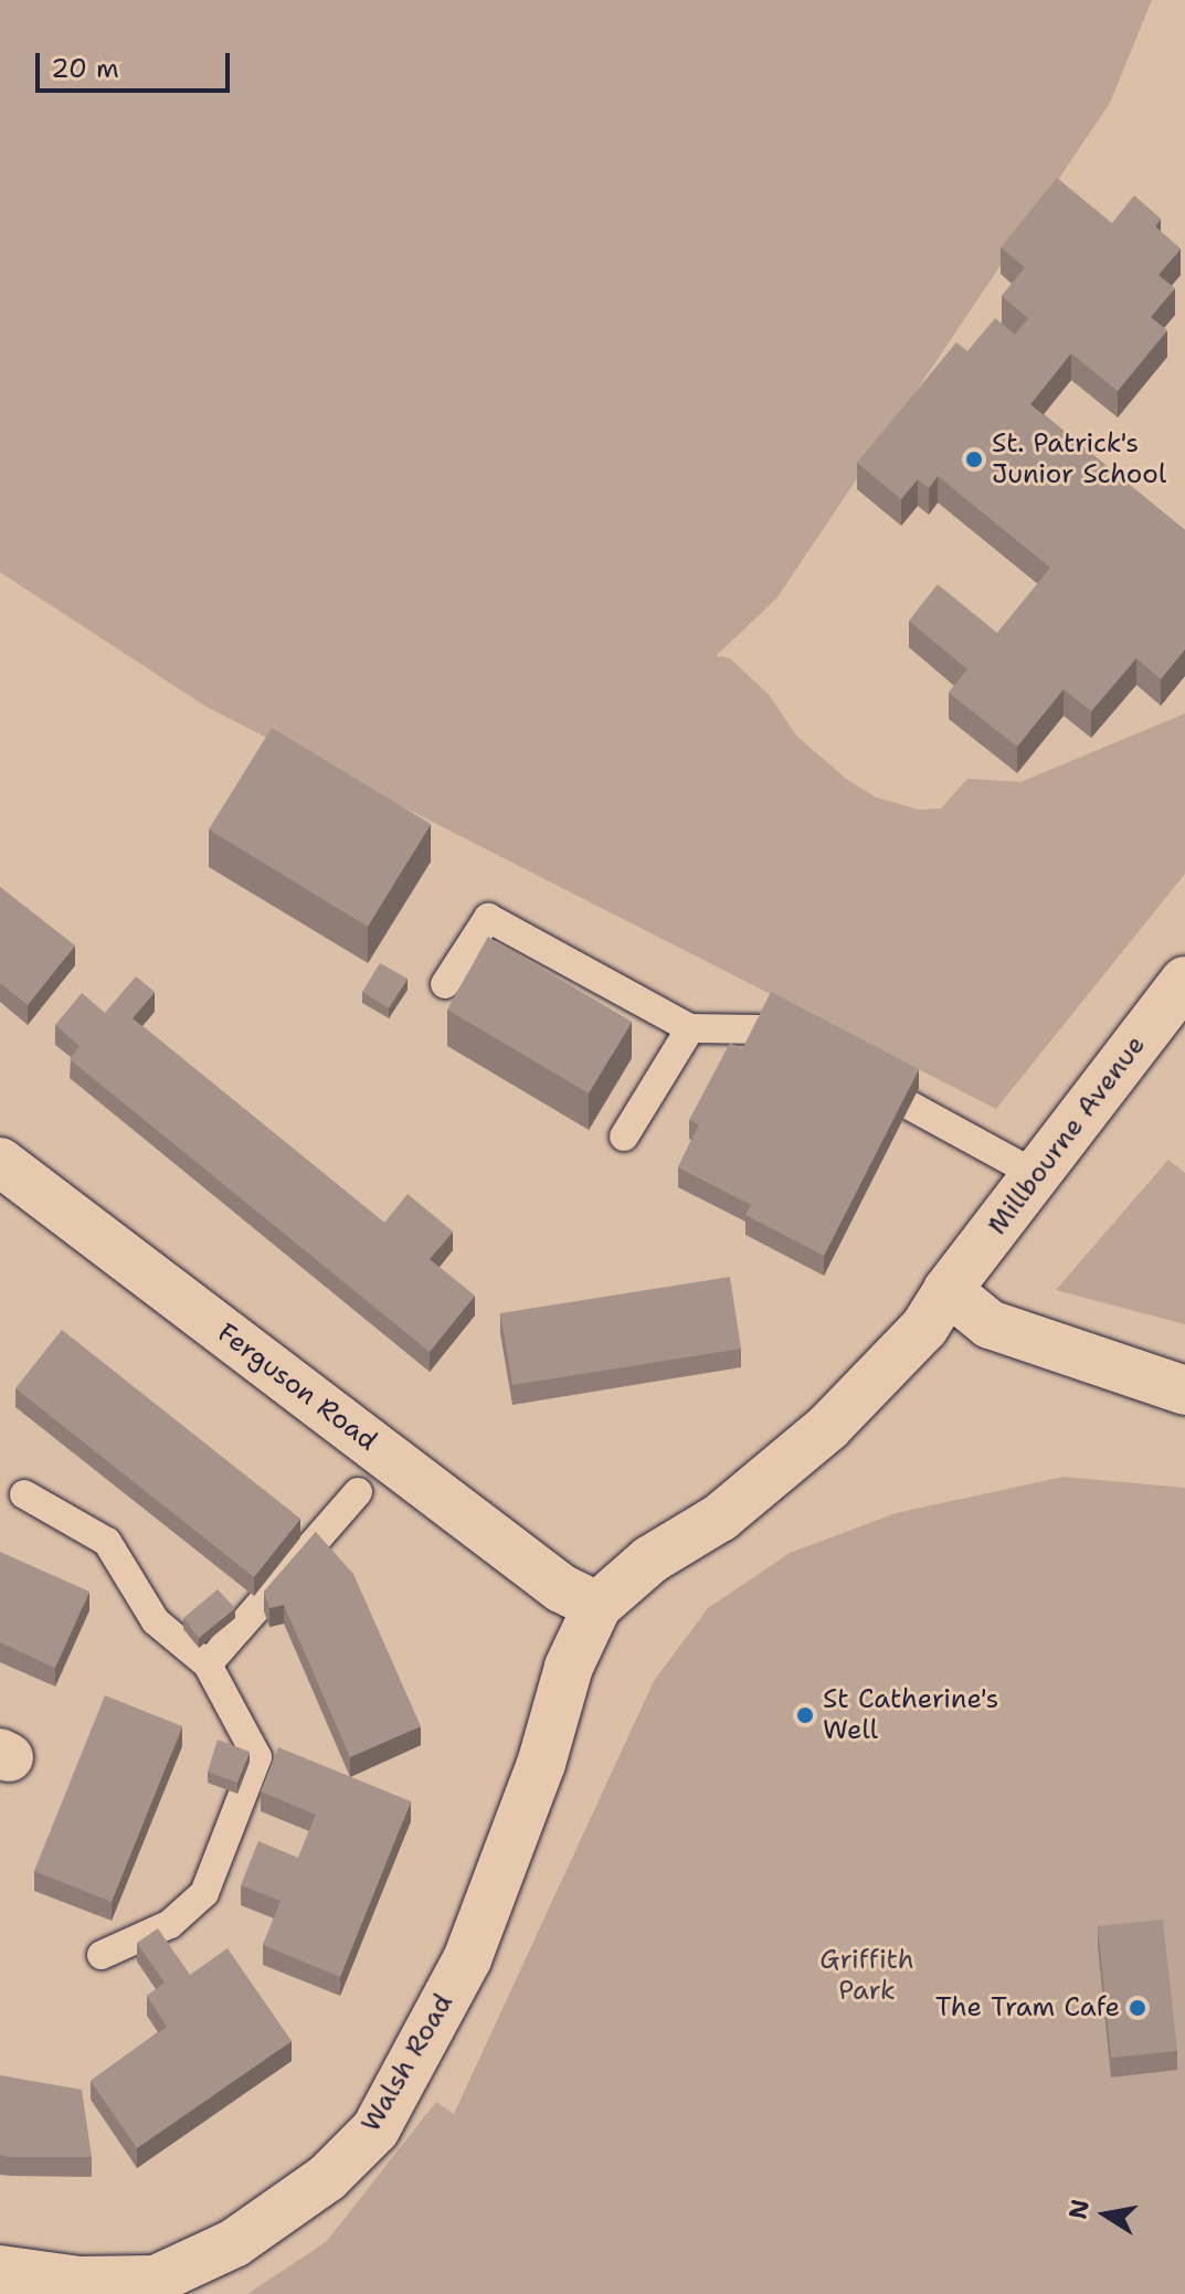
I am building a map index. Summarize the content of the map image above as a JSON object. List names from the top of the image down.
{
  "streets": {
    "street": ["Millbourne Avenue", "Ferguson Road", "Walsh Road"]
  },
  "crossings": [
    ["Millbourne Avenue", "Ferguson Road"],
    ["Millbourne Avenue", "Walsh Road"],
    ["Ferguson Road", "Walsh Road"]
  ],
  "parks": ["Griffith Park"],
  "places": ["St. Patrick's Junior School", "St Catherine's Well", "The Tram Cafe"],
  "scale_bar": "20 m",
  "north": "left"
}
